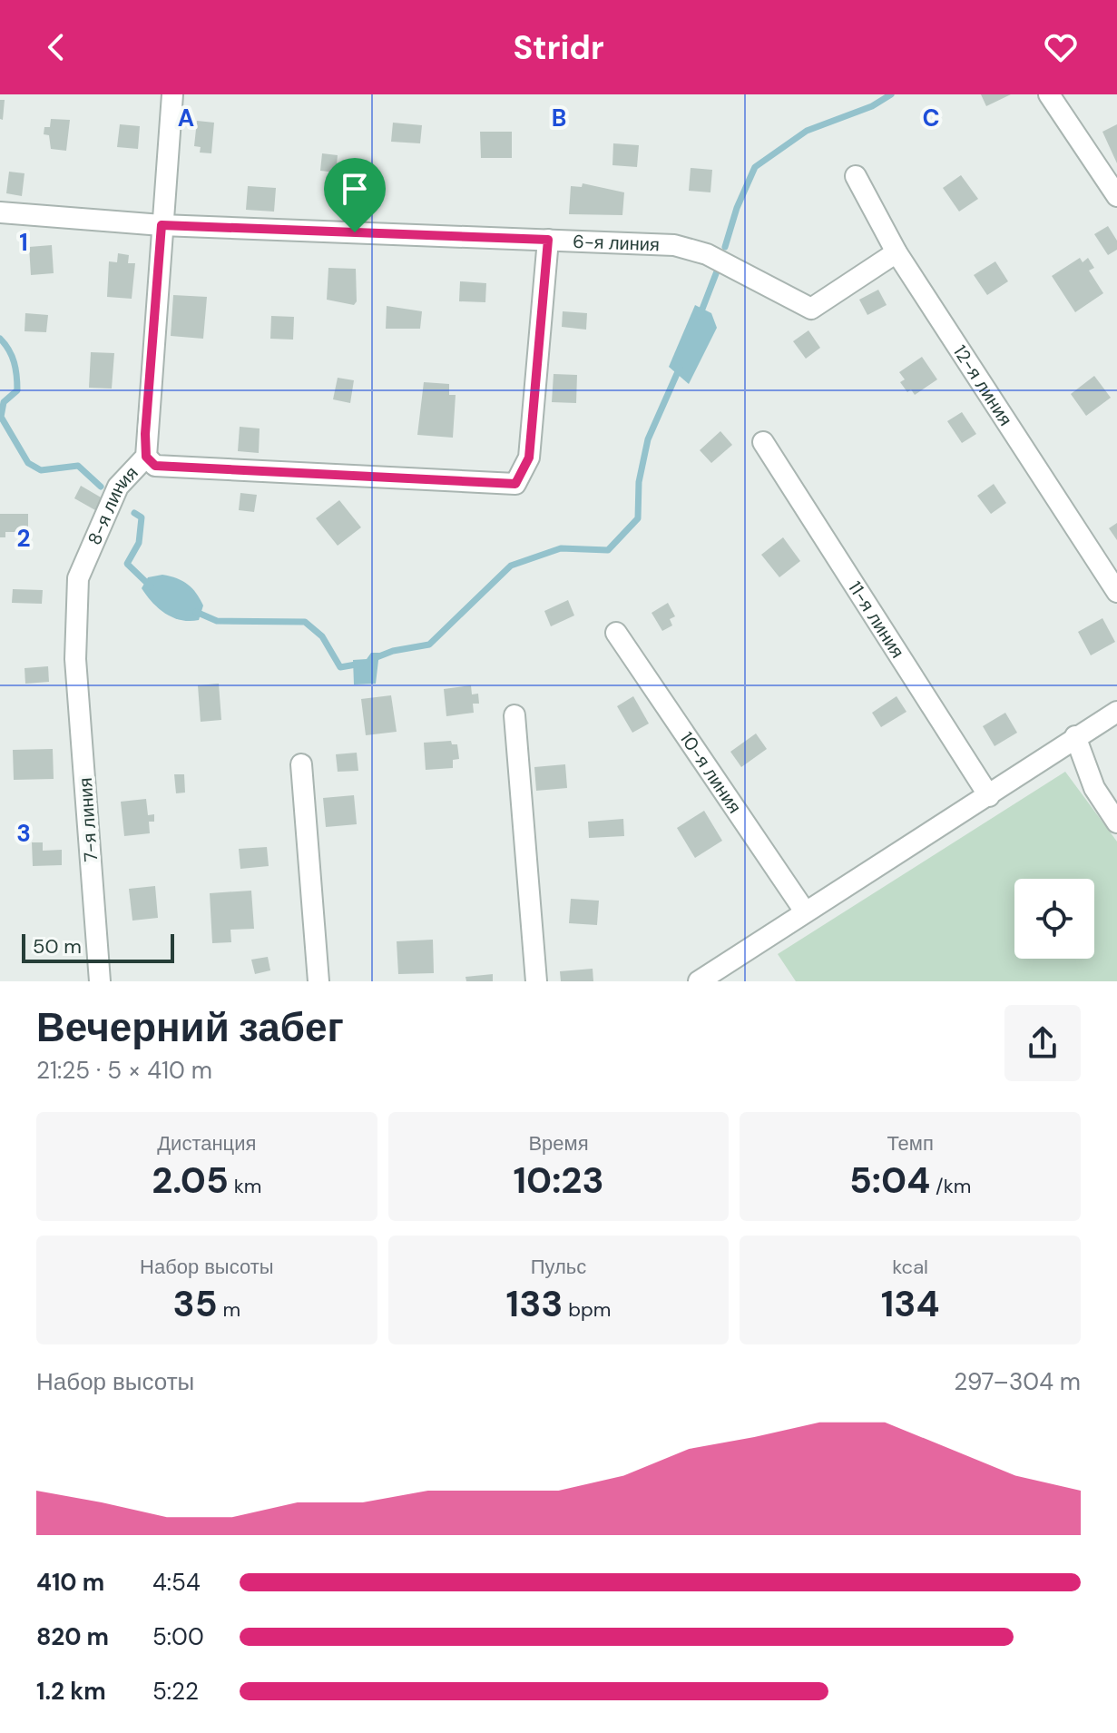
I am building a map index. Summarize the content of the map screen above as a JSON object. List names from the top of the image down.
{
  "streets": {
    "street": [
      "6-я линия",
      "12-я линия",
      "8-я линия",
      "11-я линия",
      "10-я линия",
      "7-я линия"
    ]
  },
  "crossings": [
    ["6-я линия", "12-я линия"],
    ["6-я линия", "8-я линия"],
    ["8-я линия", "7-я линия"]
  ],
  "scale_bar": "50 m",
  "page": {
    "header": "Stridr",
    "scale": "50 m",
    "heading": ["Вечерний забег", "21:25 · 5 × 410 m"],
    "stats": [
      ["Дистанция", "2.05 km"],
      ["Время", "10:23"],
      ["Темп", "5:04 /km"],
      ["Набор высоты", "35 m"],
      ["Пульс", "133 bpm"],
      ["kcal", "134"]
    ],
    "chart": ["Набор высоты", "297–304 m"],
    "list": [
      {
        "name": "410 m",
        "note": "4:54"
      },
      {
        "name": "820 m",
        "note": "5:00"
      },
      {
        "name": "1.2 km",
        "note": "5:22"
      }
    ]
  },
  "grid": {
    "columns": ["A", "B", "C"],
    "rows": ["1", "2", "3"]
  }
}
